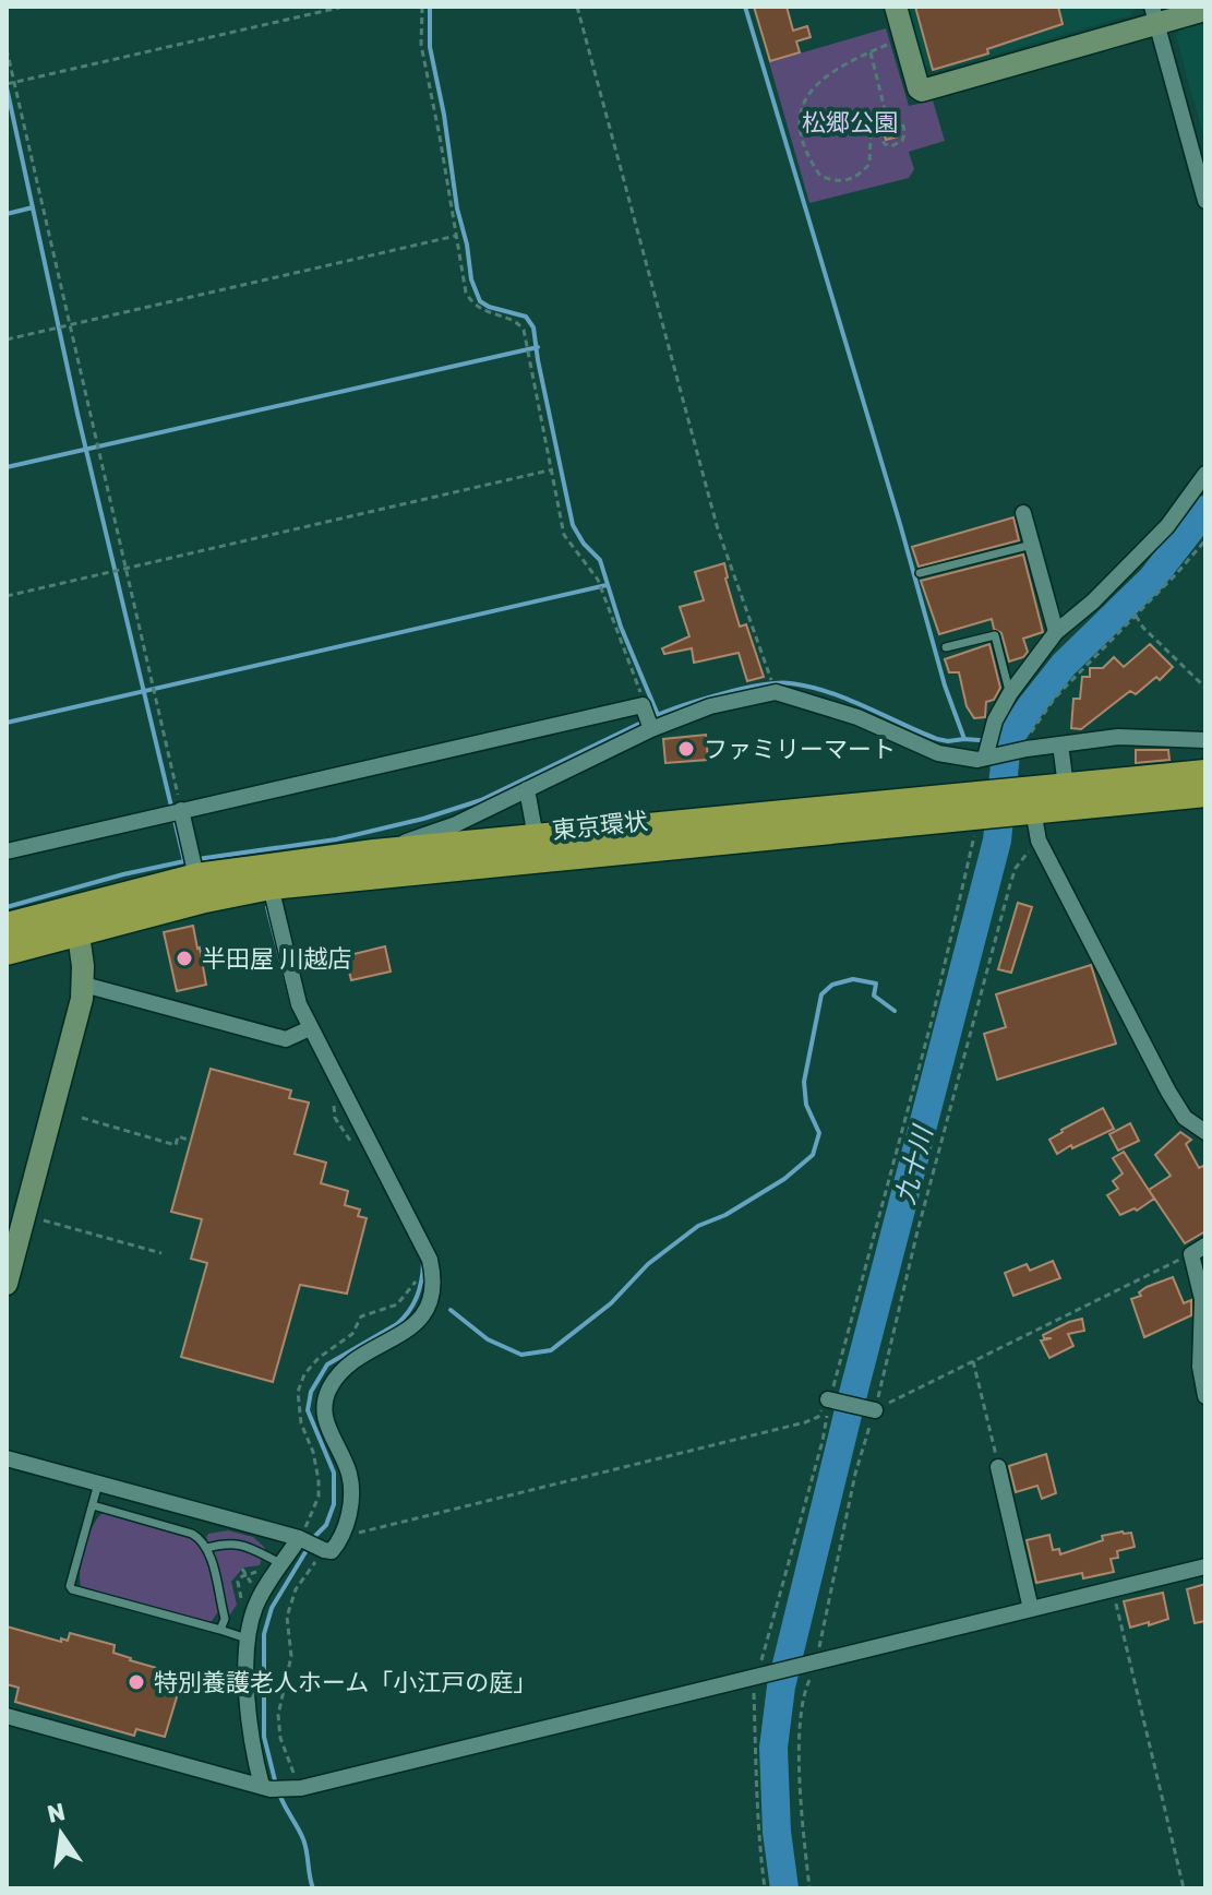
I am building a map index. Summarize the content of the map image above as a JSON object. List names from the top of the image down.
{
  "streets": {
    "highway": ["東京環状"]
  },
  "water": ["九十川"],
  "parks": ["松郷公園"],
  "places": ["ファミリーマート", "半田屋 川越店", "特別養護老人ホーム「小江戸の庭」"],
  "north": "top"
}
